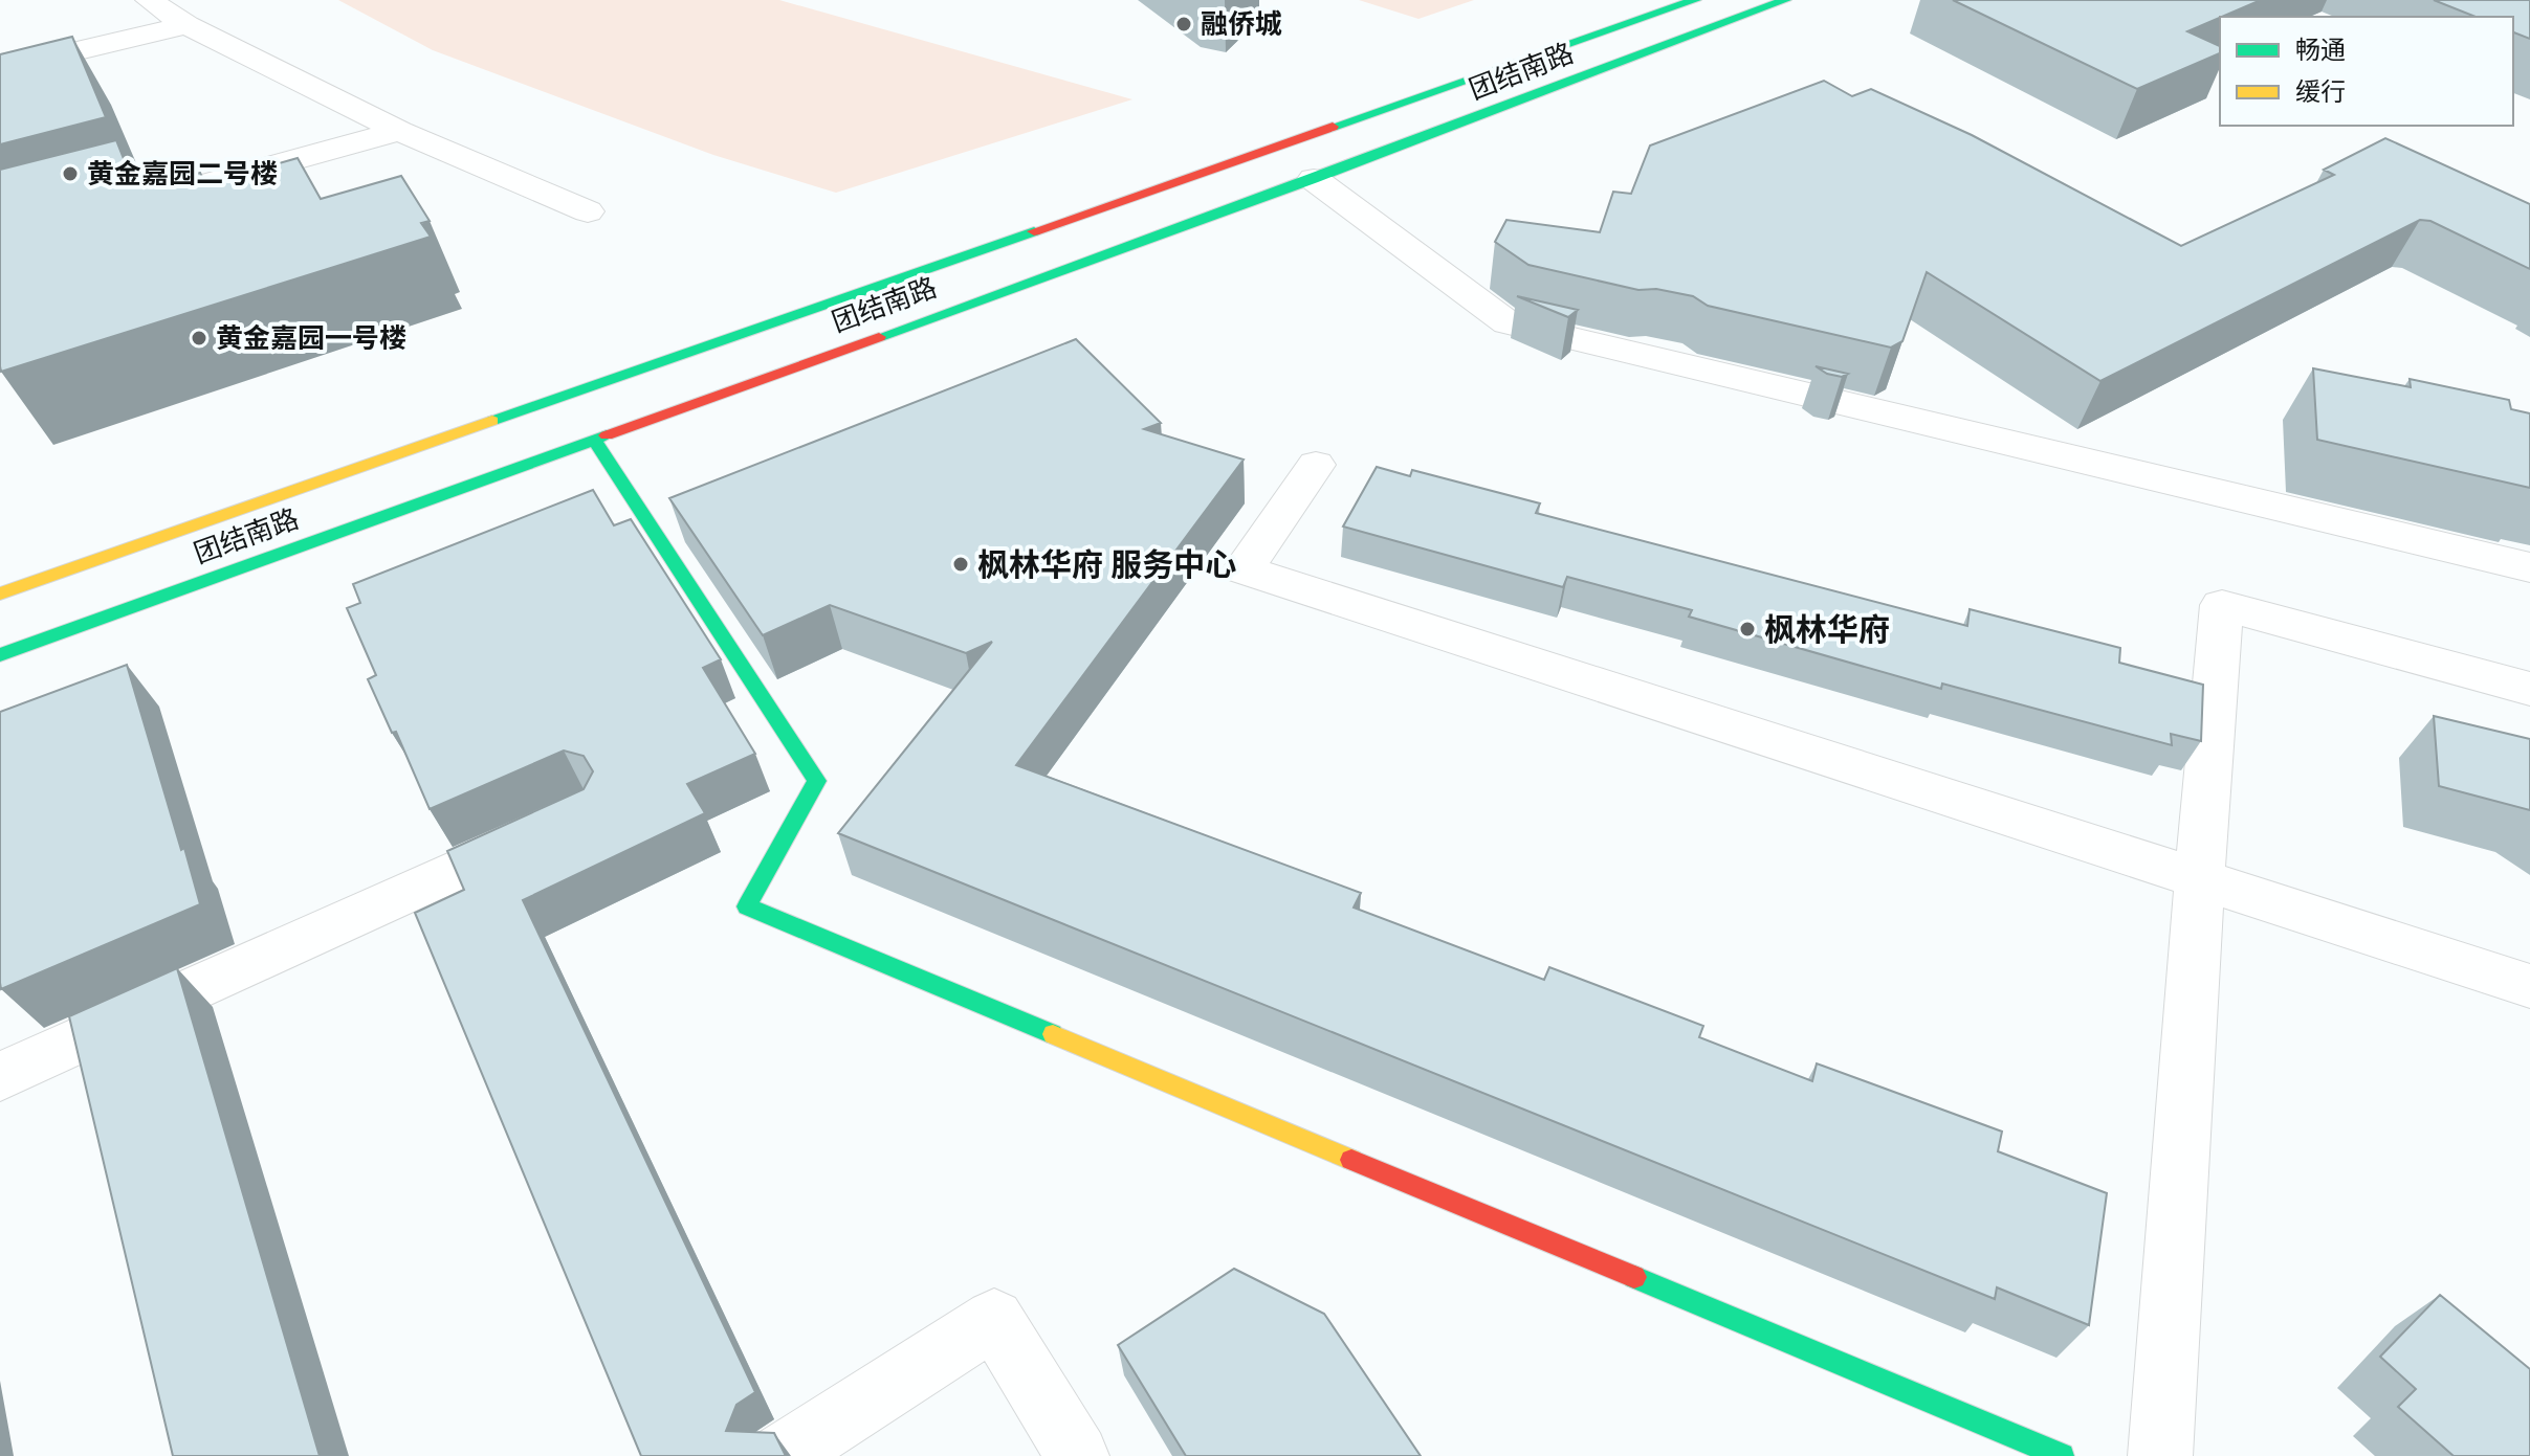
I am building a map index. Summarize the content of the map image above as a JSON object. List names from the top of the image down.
{
  "streets": {
    "main road": ["团结南路"]
  },
  "places": [
    "融侨城",
    "黄金嘉园二号楼",
    "黄金嘉园一号楼",
    "枫林华府 服务中心",
    "枫林华府"
  ],
  "legend": ["畅通", "缓行"]
}
